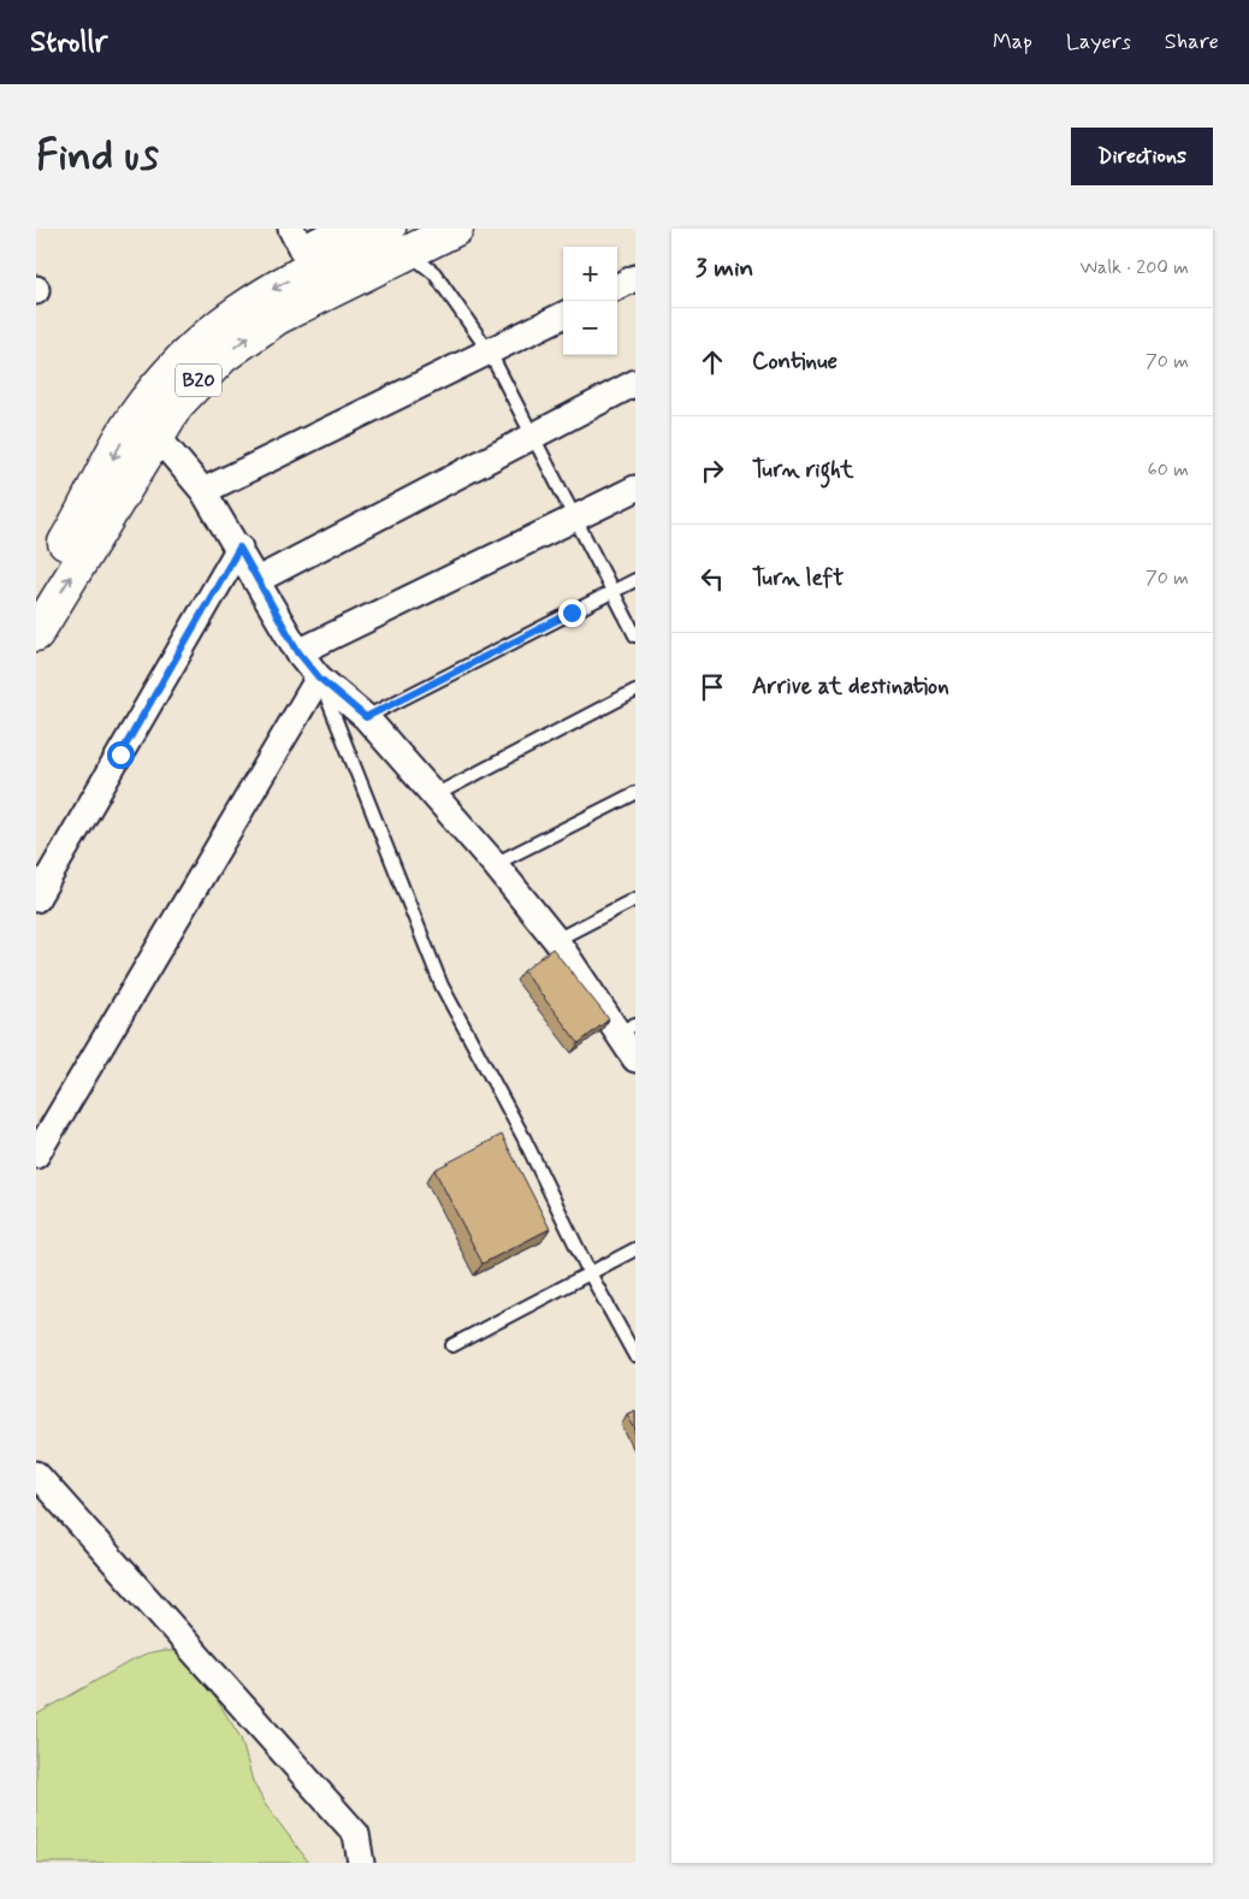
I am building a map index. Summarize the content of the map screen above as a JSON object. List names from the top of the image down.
{
  "streets": {
    "highway": ["B20"]
  },
  "page": {
    "header": "Strollr",
    "nav": ["Map", "Layers", "Share"],
    "buttons": "Directions",
    "title": "Find us",
    "heading": ["3 min", "Walk · 200 m"],
    "map_buttons": ["+", "−"],
    "list": [
      ["Continue", "70 m"],
      ["Turn right", "60 m"],
      ["Turn left", "70 m"],
      "Arrive at destination"
    ]
  }
}
